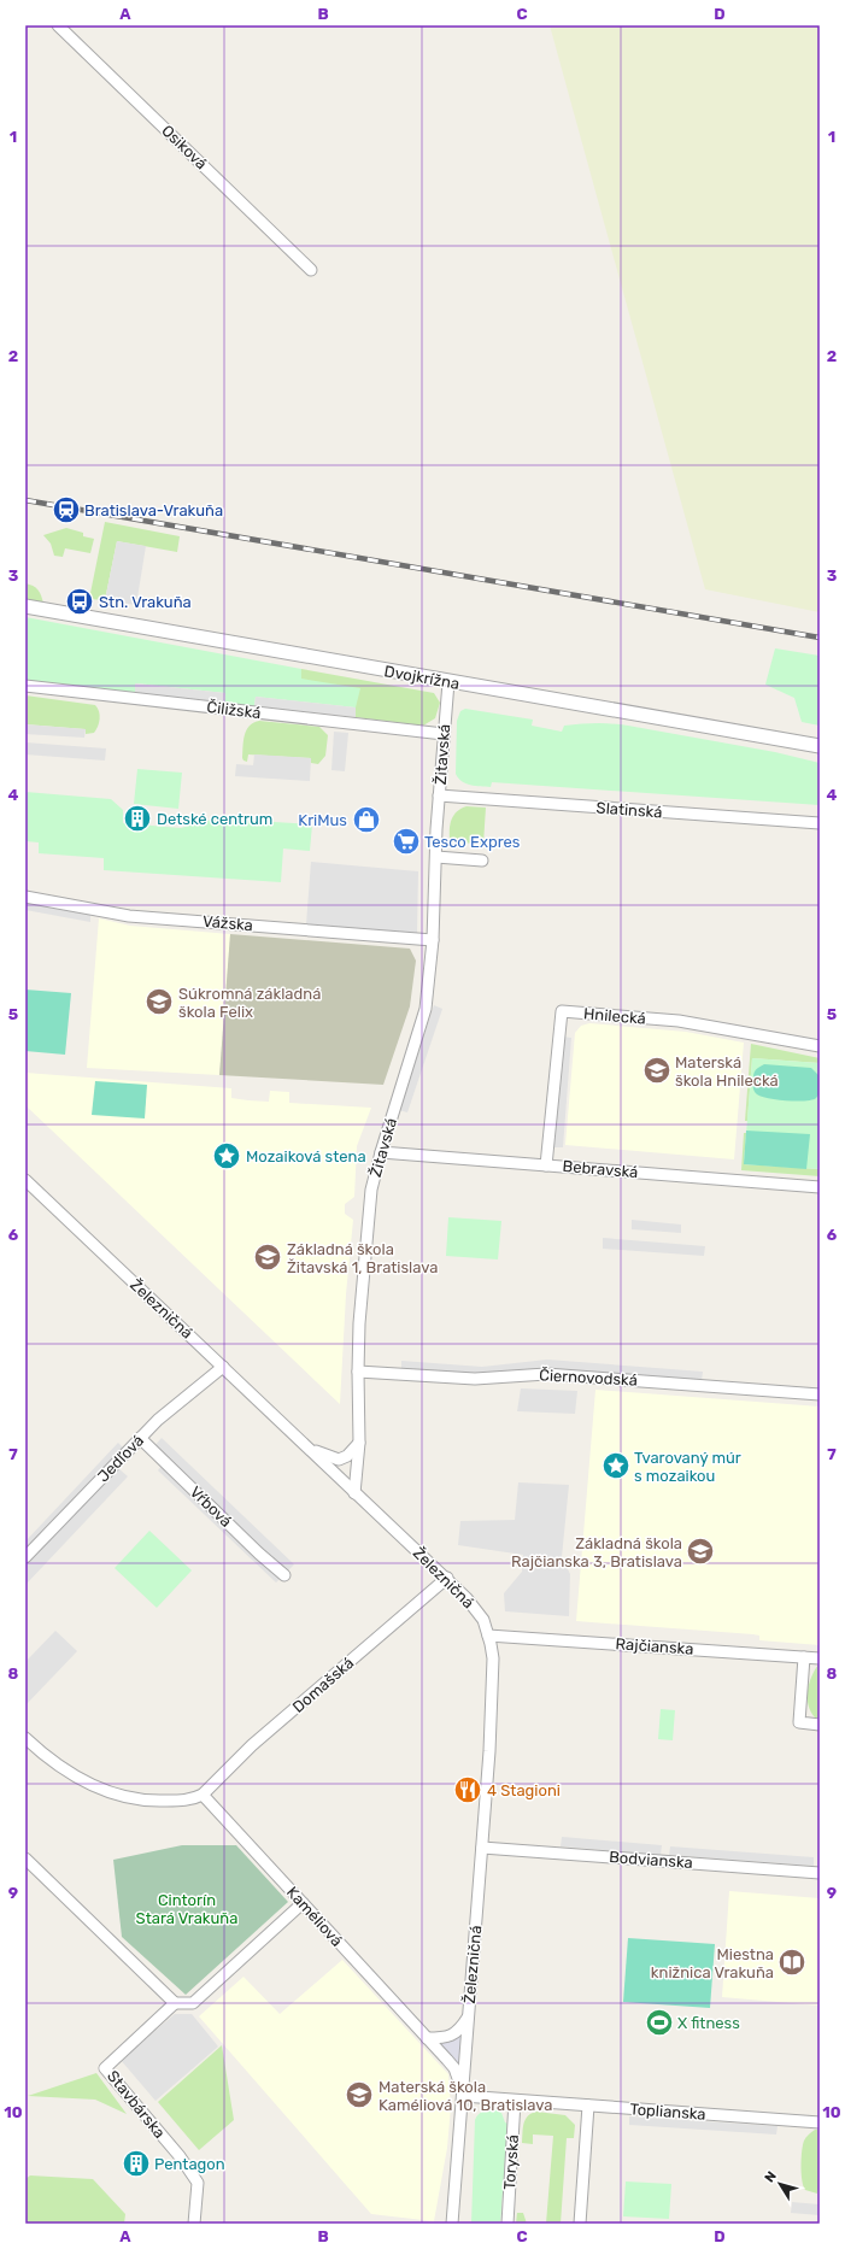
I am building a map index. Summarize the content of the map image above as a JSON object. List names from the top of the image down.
{
  "streets": {
    "street": [
      "Osiková",
      "Dvojkrížna",
      "Čiližská",
      "Žitavská",
      "Slatinská",
      "Vážska",
      "Hnilecká",
      "Bebravská",
      "Železničná",
      "Čiernovodská",
      "Jedľová",
      "Vŕbová",
      "Rajčianska",
      "Domašská",
      "Bodvianska",
      "Kaméliová",
      "Stavbárska",
      "Toplianska",
      "Toryská"
    ]
  },
  "crossings": [
    ["Dvojkrížna", "Žitavská"],
    ["Čiližská", "Žitavská"],
    ["Žitavská", "Slatinská"],
    ["Žitavská", "Vážska"],
    ["Žitavská", "Bebravská"],
    ["Žitavská", "Železničná"],
    ["Žitavská", "Čiernovodská"],
    ["Hnilecká", "Bebravská"],
    ["Železničná", "Jedľová"],
    ["Železničná", "Rajčianska"],
    ["Železničná", "Domašská"],
    ["Železničná", "Bodvianska"],
    ["Železničná", "Kaméliová"],
    ["Železničná", "Toplianska"],
    ["Jedľová", "Vŕbová"],
    ["Domašská", "Kaméliová"],
    ["Kaméliová", "Toplianska"],
    ["Toplianska", "Toryská"]
  ],
  "parks": ["Cintorín Stará Vrakuňa"],
  "places": {
    "station": ["Bratislava-Vrakuňa"],
    "bus stop": ["Stn. Vrakuňa"],
    "building": ["Detské centrum", "Pentagon"],
    "shop": ["KriMus"],
    "supermarket": ["Tesco Expres"],
    "school or university": [
      "Súkromná základná škola Felix",
      "Materská škola Hnilecká",
      "Základná škola Žitavská 1, Bratislava",
      "Základná škola Rajčianska 3, Bratislava",
      "Materská škola Kaméliová 10, Bratislava"
    ],
    "place": ["Mozaiková stena", "Tvarovaný múr s mozaikou"],
    "restaurant": ["4 Stagioni"],
    "library": ["Miestna knižnica Vrakuňa"],
    "sports": ["X fitness"]
  },
  "north": "top left",
  "grid": {
    "columns": [
      "A",
      "B",
      "C",
      "D"
    ],
    "rows": [
      "1",
      "2",
      "3",
      "4",
      "5",
      "6",
      "7",
      "8",
      "9",
      "10"
    ]
  }
}
